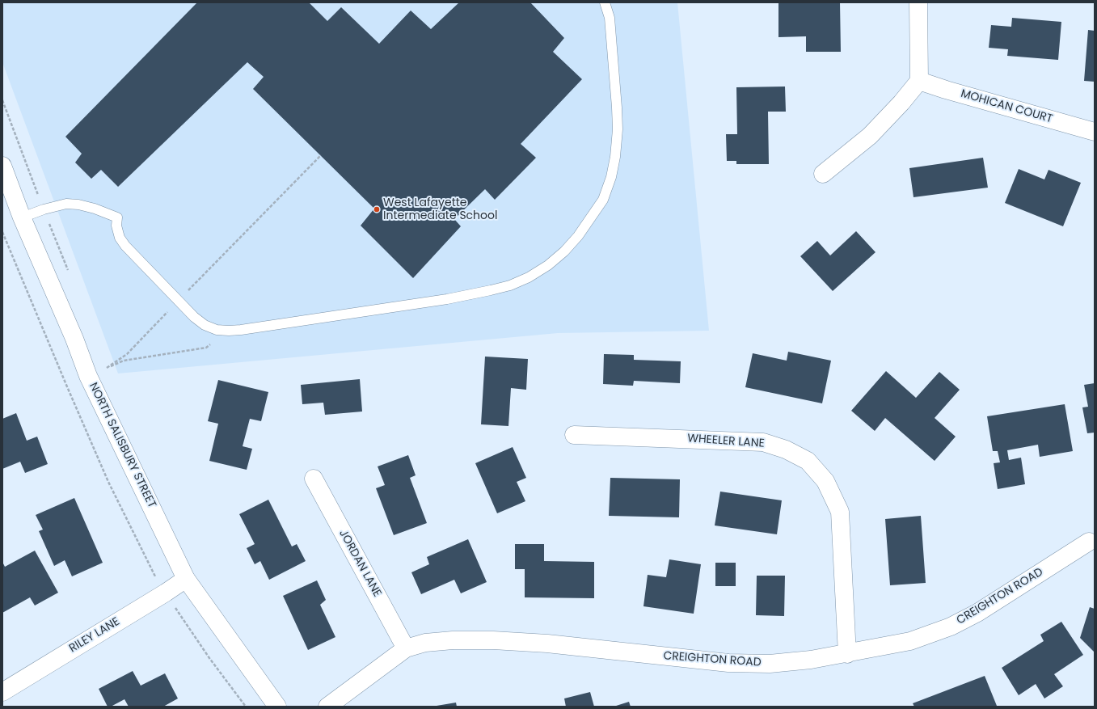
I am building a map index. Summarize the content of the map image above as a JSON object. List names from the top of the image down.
{
  "streets": {
    "street": [
      "MOHICAN COURT",
      "WHEELER LANE",
      "NORTH SALISBURY STREET",
      "JORDAN LANE",
      "CREIGHTON ROAD",
      "RILEY LANE"
    ]
  },
  "crossings": [
    ["WHEELER LANE", "CREIGHTON ROAD"],
    ["NORTH SALISBURY STREET", "RILEY LANE"],
    ["JORDAN LANE", "CREIGHTON ROAD"]
  ],
  "places": ["West Lafayette Intermediate School"]
}
